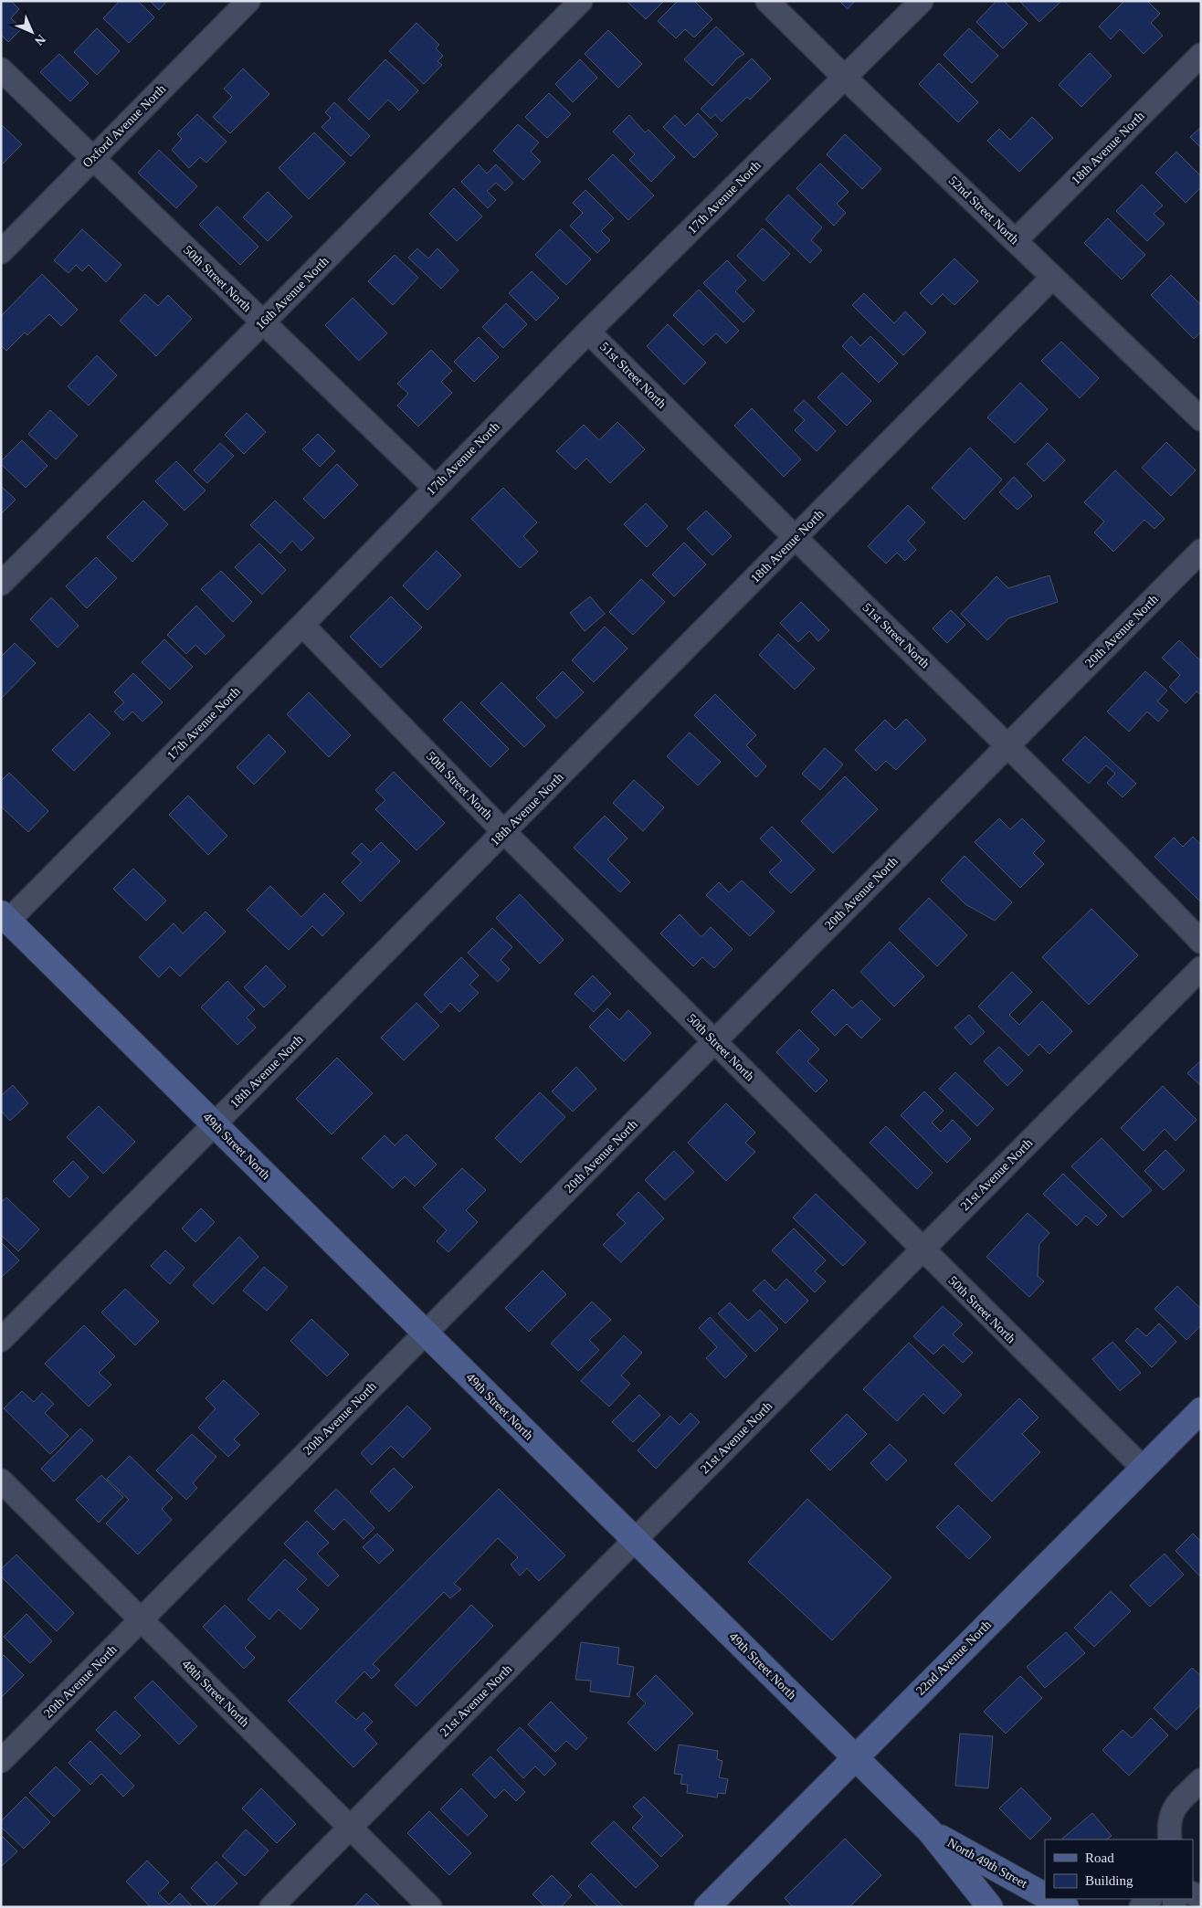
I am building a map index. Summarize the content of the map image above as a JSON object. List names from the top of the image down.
{
  "streets": {
    "main road": ["49th Street North", "22nd Avenue North", "North 49th Street"],
    "street": [
      "Oxford Avenue North",
      "18th Avenue North",
      "17th Avenue North",
      "52nd Street North",
      "50th Street North",
      "16th Avenue North",
      "51st Street North",
      "20th Avenue North",
      "21st Avenue North",
      "48th Street North"
    ]
  },
  "crossings": [
    ["Oxford Avenue North", "50th Street North"],
    ["18th Avenue North", "52nd Street North"],
    ["18th Avenue North", "50th Street North"],
    ["18th Avenue North", "51st Street North"],
    ["18th Avenue North", "49th Street North"],
    ["17th Avenue North", "52nd Street North"],
    ["17th Avenue North", "50th Street North"],
    ["17th Avenue North", "51st Street North"],
    ["17th Avenue North", "49th Street North"],
    ["50th Street North", "16th Avenue North"],
    ["50th Street North", "20th Avenue North"],
    ["50th Street North", "21st Avenue North"],
    ["50th Street North", "22nd Avenue North"],
    ["51st Street North", "20th Avenue North"],
    ["20th Avenue North", "49th Street North"],
    ["20th Avenue North", "48th Street North"],
    ["49th Street North", "21st Avenue North"],
    ["49th Street North", "22nd Avenue North"],
    ["49th Street North", "North 49th Street"],
    ["21st Avenue North", "48th Street North"]
  ],
  "legend": ["Road", "Building"],
  "north": "bottom right"
}
